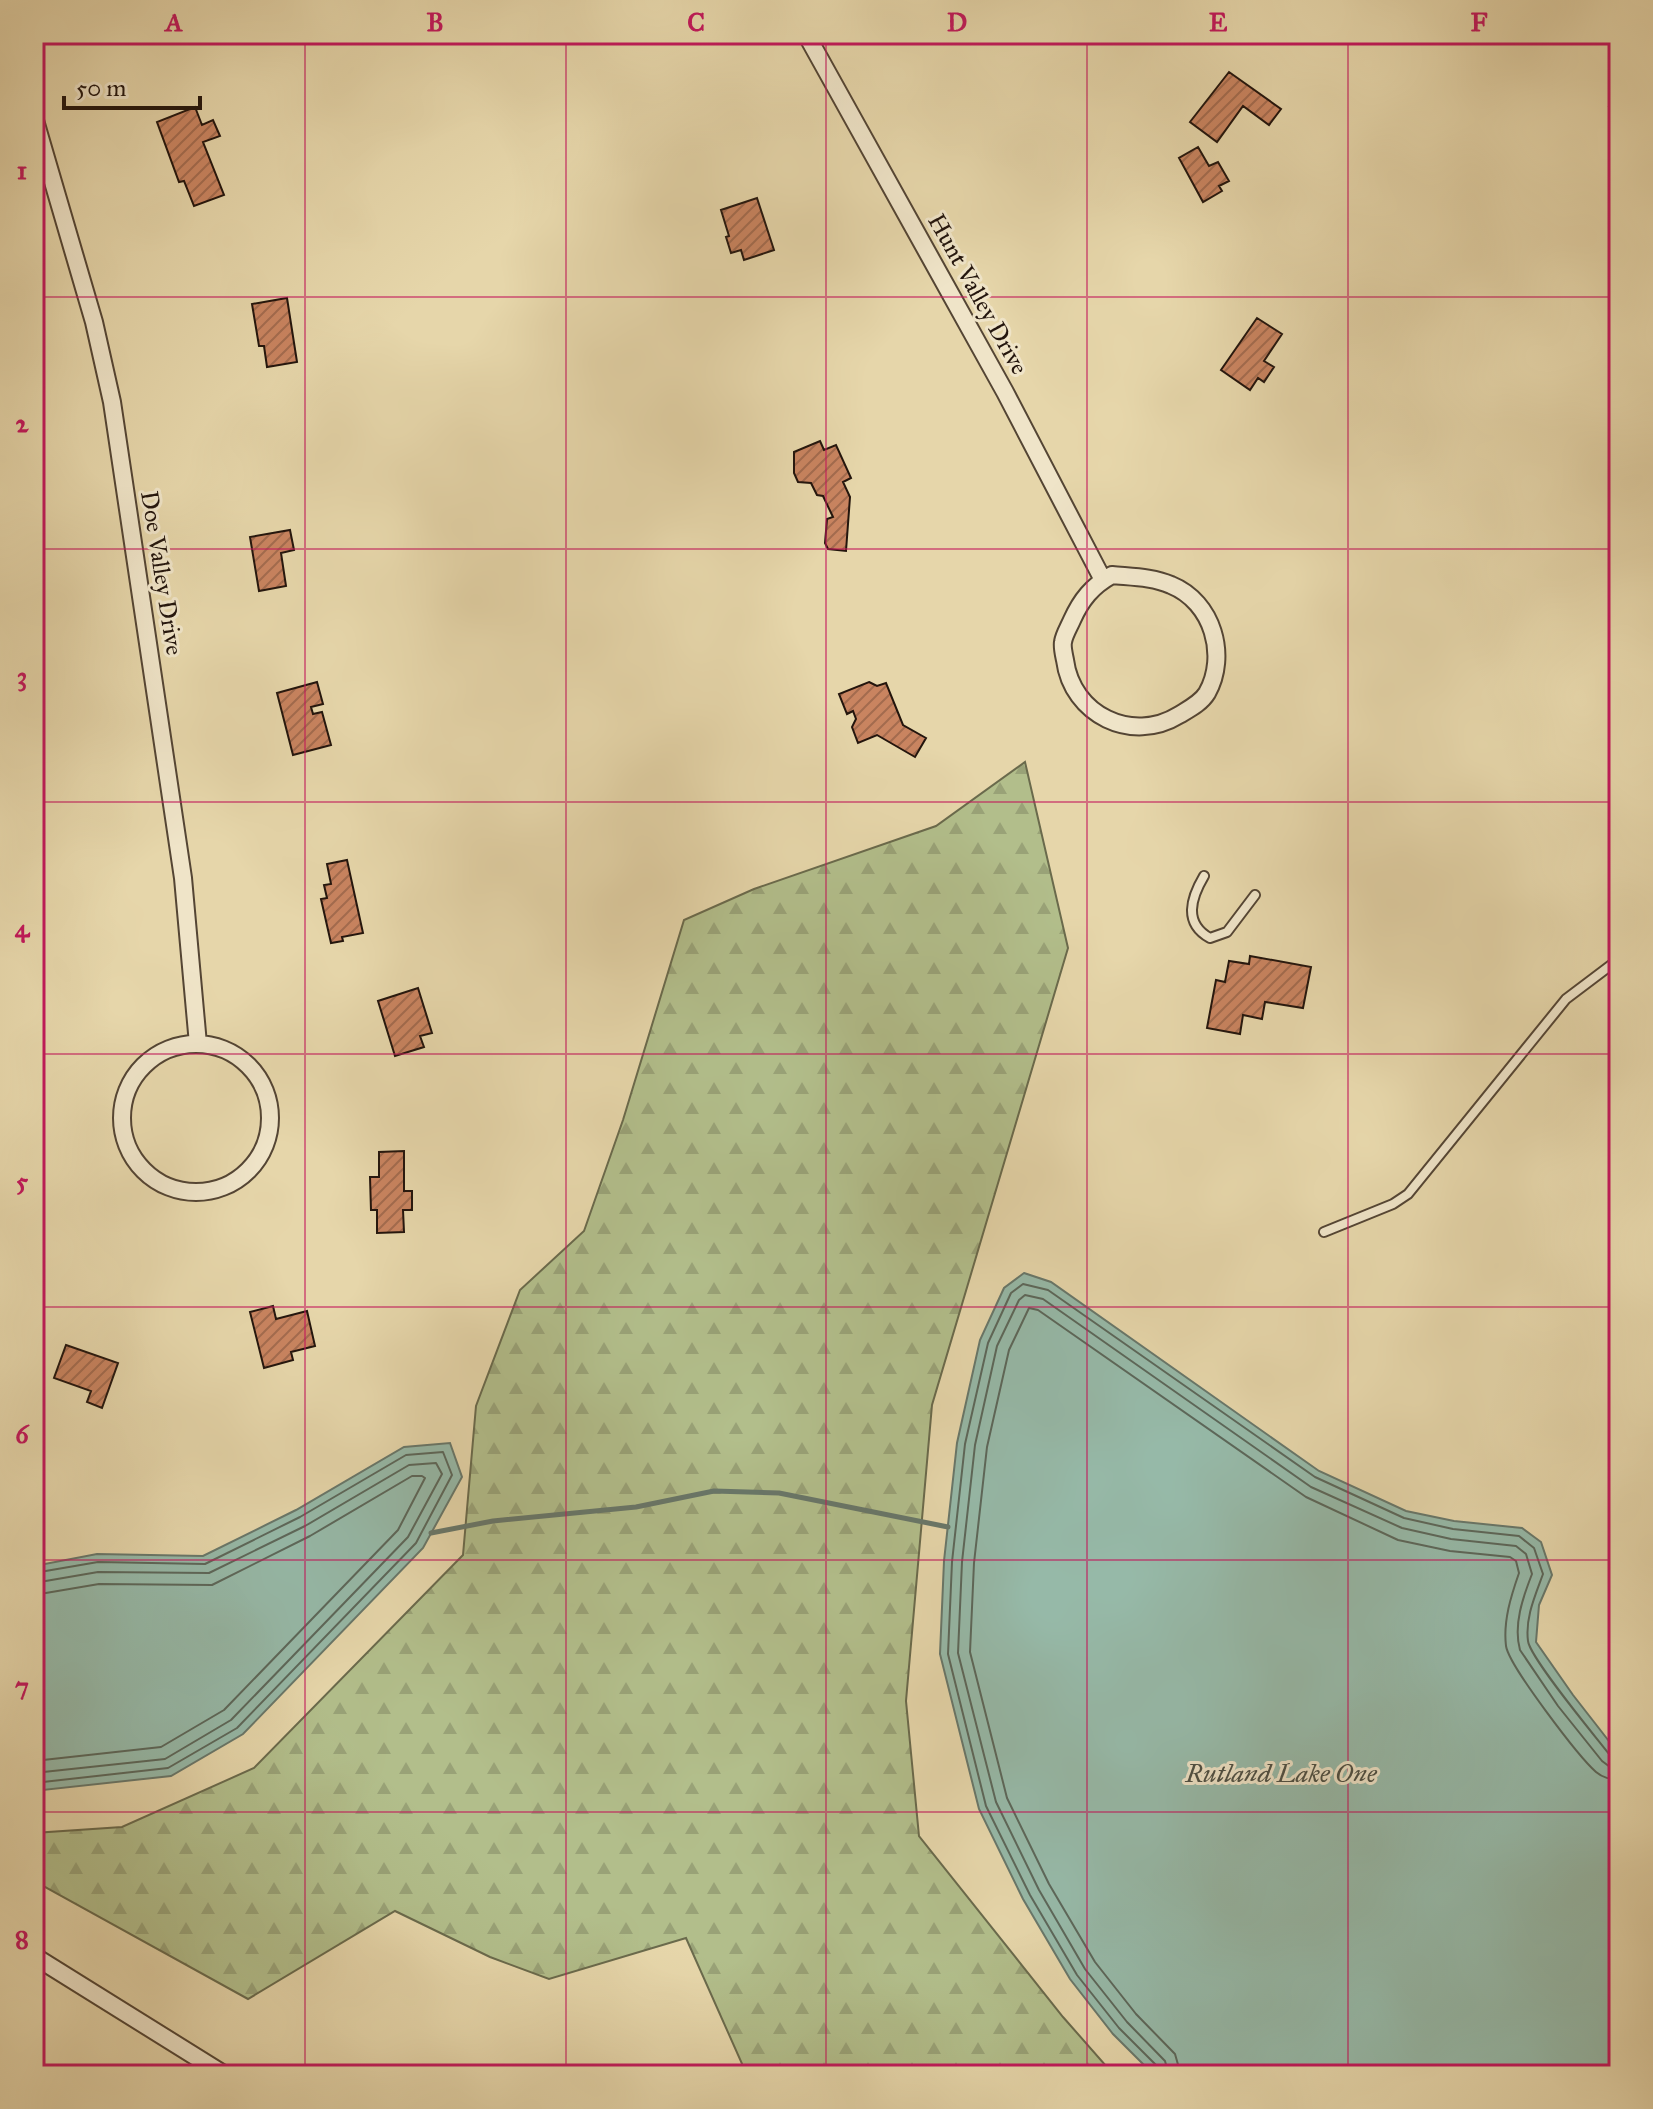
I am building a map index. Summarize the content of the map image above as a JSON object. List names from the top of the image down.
{
  "streets": {
    "street": ["Hunt Valley Drive", "Doe Valley Drive"]
  },
  "water": ["Rutland Lake One"],
  "scale_bar": "50 m",
  "grid": {
    "columns": [
      "A",
      "B",
      "C",
      "D",
      "E",
      "F"
    ],
    "rows": [
      "1",
      "2",
      "3",
      "4",
      "5",
      "6",
      "7",
      "8"
    ]
  }
}
